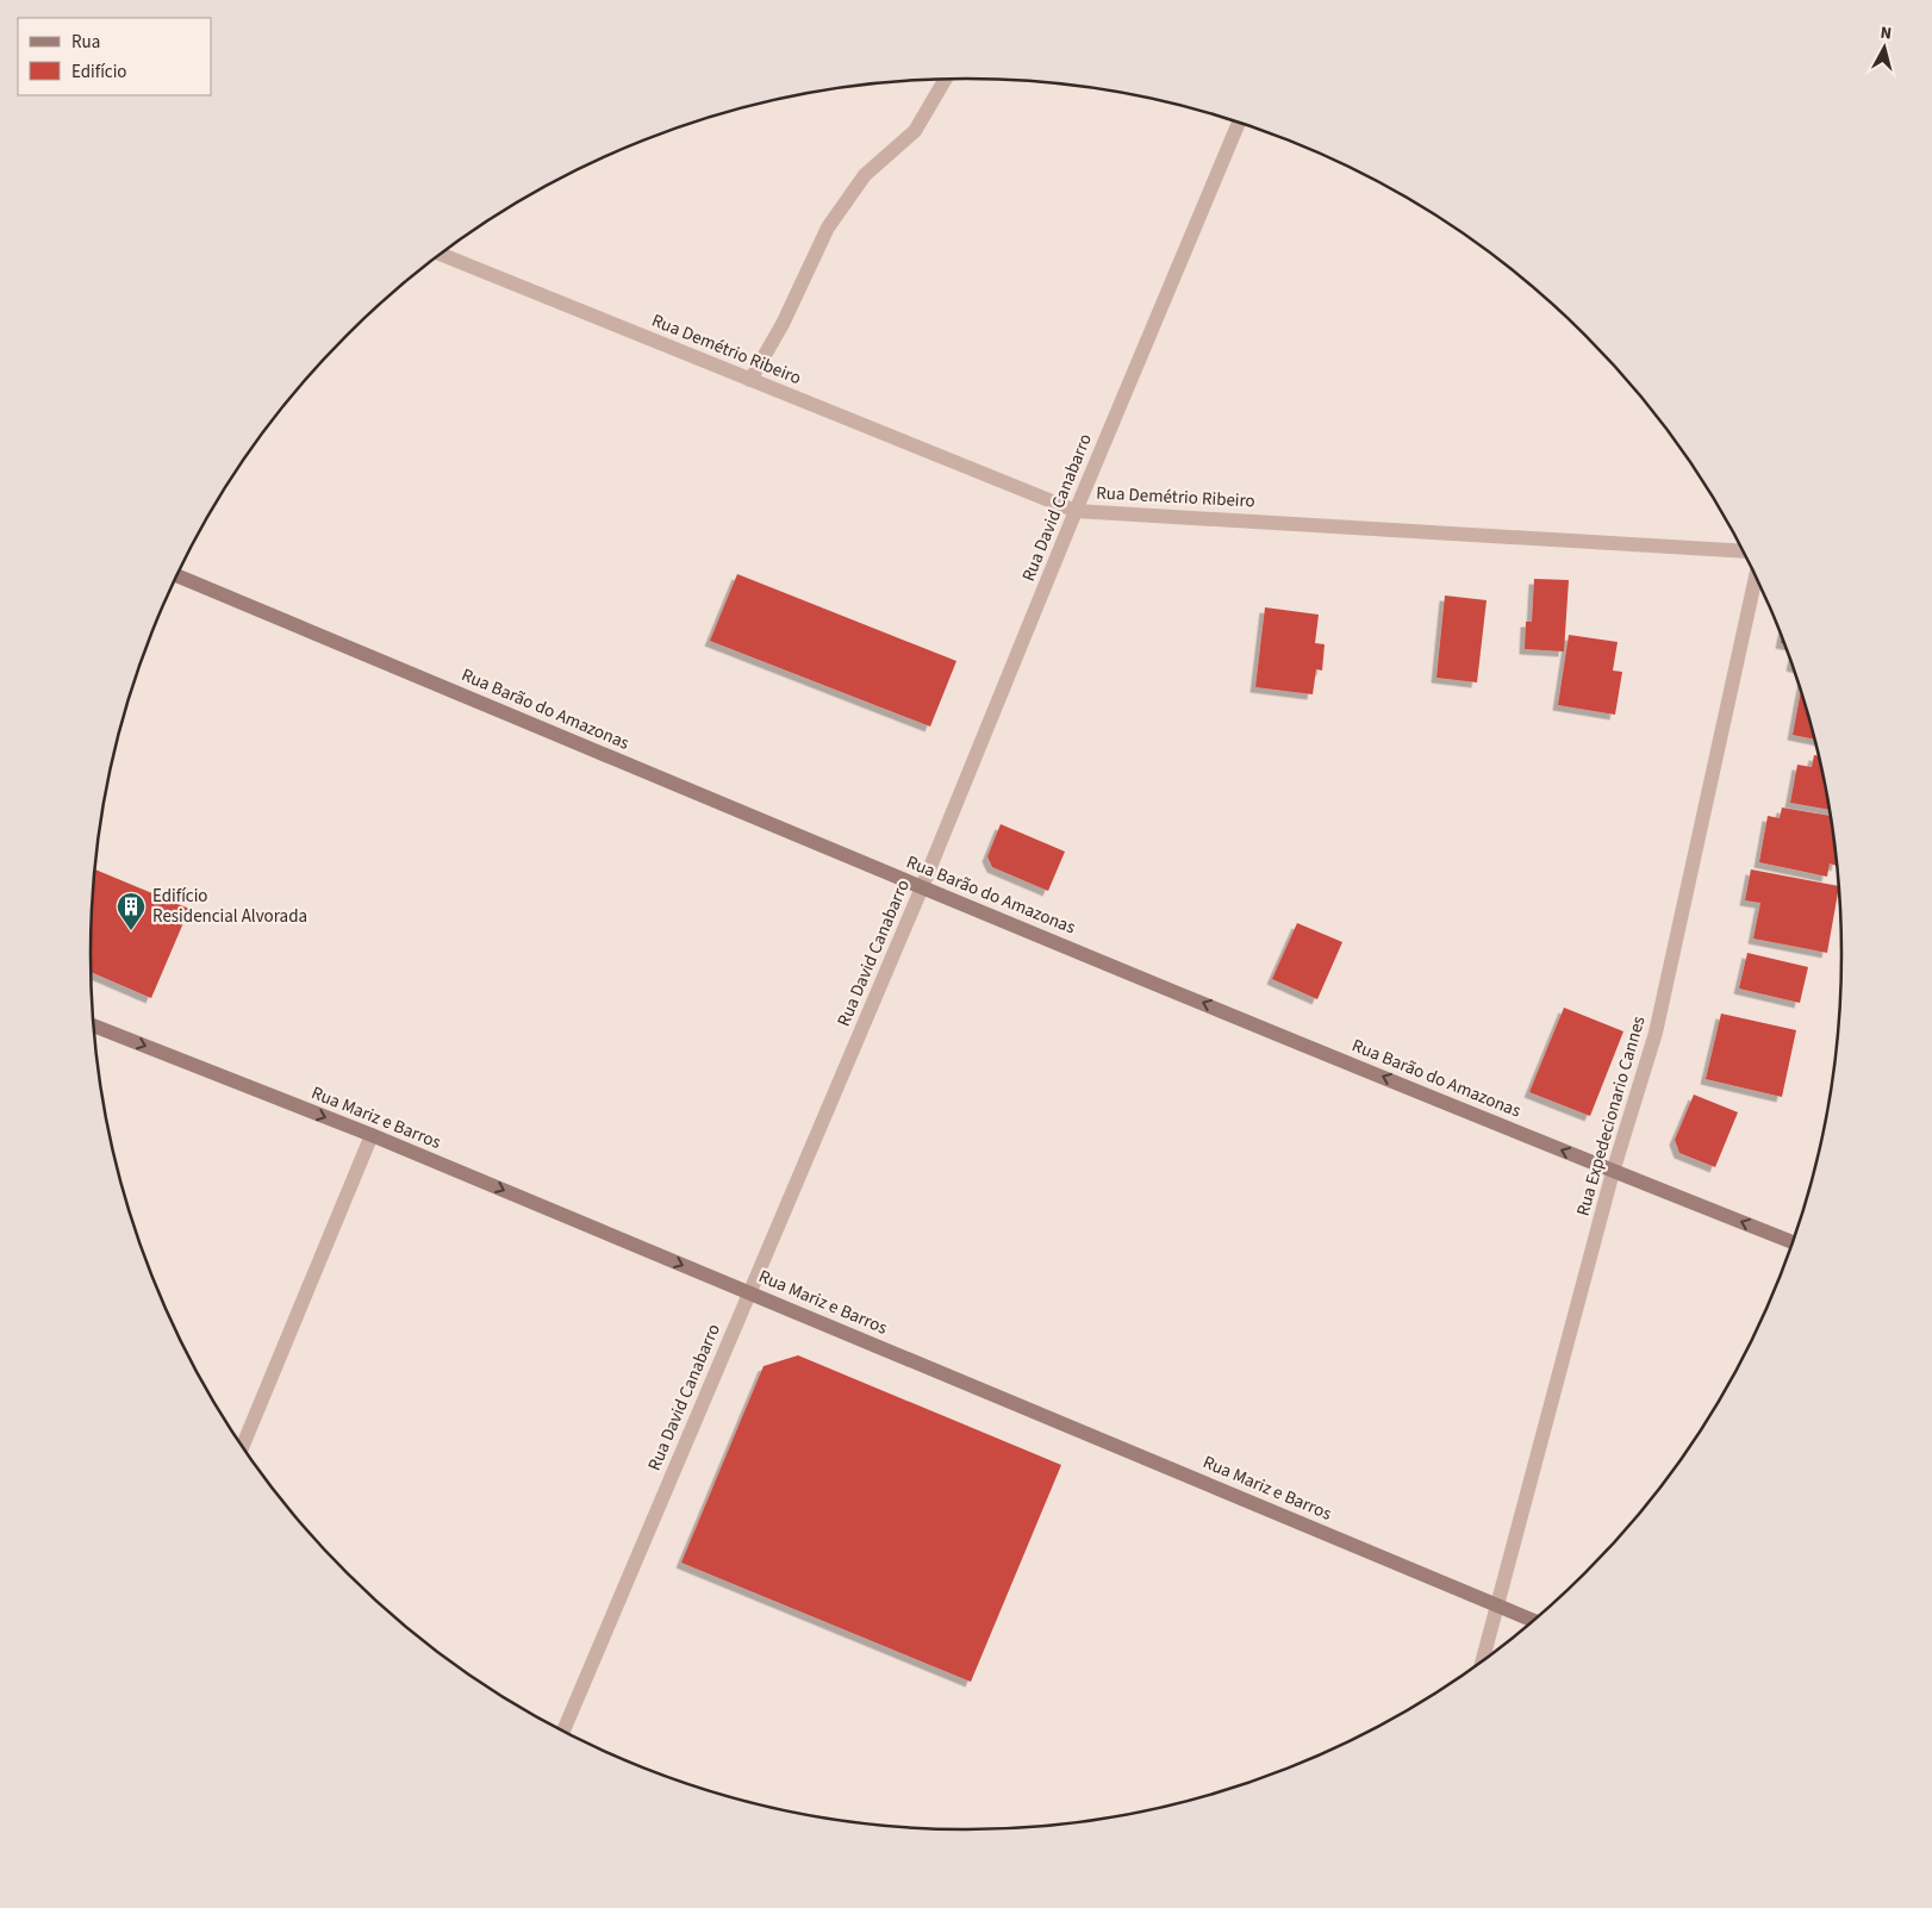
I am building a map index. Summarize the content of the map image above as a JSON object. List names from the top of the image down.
{
  "streets": {
    "street": [
      "Rua Demétrio Ribeiro",
      "Rua David Canabarro",
      "Rua Barão do Amazonas",
      "Rua Expedecionario Cannes",
      "Rua Mariz e Barros"
    ]
  },
  "crossings": [
    ["Rua Demétrio Ribeiro", "Rua David Canabarro"],
    ["Rua David Canabarro", "Rua Barão do Amazonas"],
    ["Rua David Canabarro", "Rua Mariz e Barros"],
    ["Rua Barão do Amazonas", "Rua Expedecionario Cannes"],
    ["Rua Expedecionario Cannes", "Rua Mariz e Barros"]
  ],
  "one_way": ["Rua Barão do Amazonas", "Rua Mariz e Barros"],
  "places": {
    "building": ["Edifício Residencial Alvorada"]
  },
  "legend": ["Rua", "Edifício"],
  "north": "top"
}
